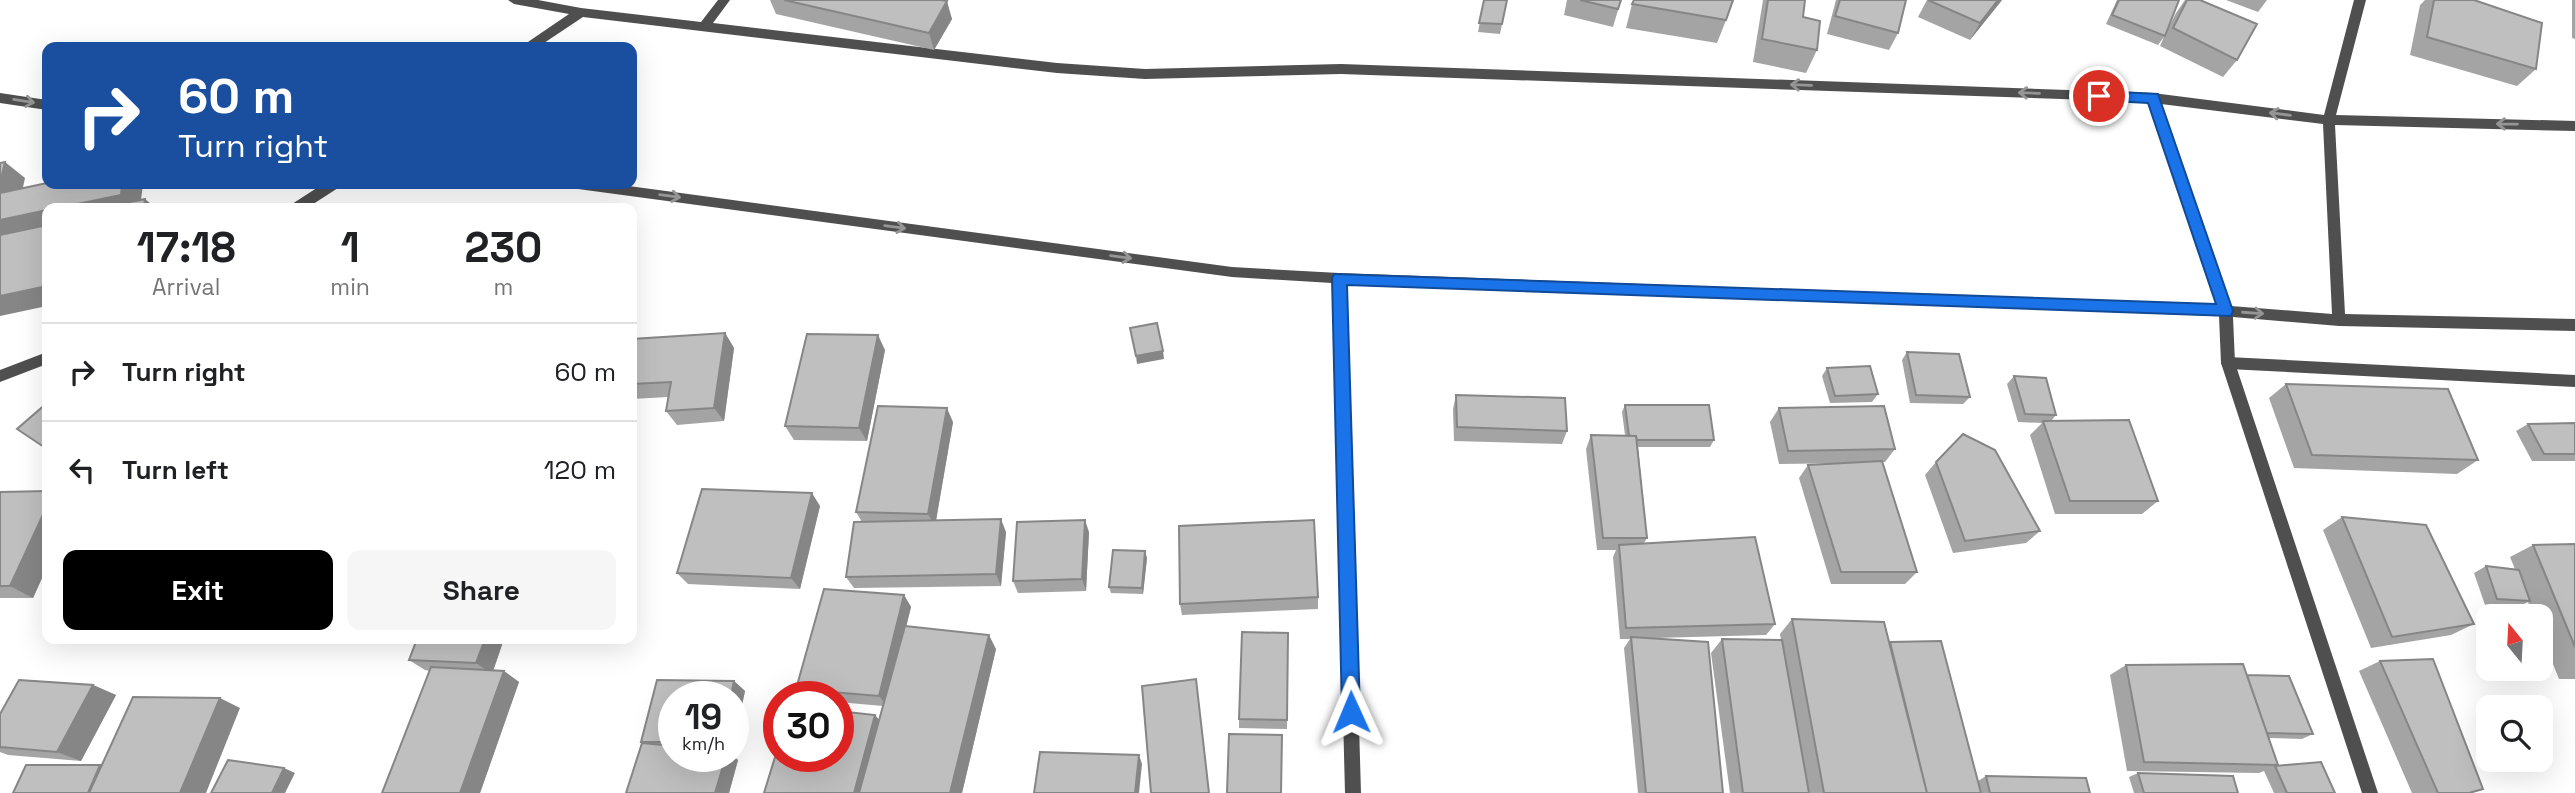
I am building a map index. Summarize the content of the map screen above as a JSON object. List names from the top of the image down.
{
  "north": "top",
  "page": {
    "turn": ["60 m", "Turn right"],
    "eta": [
      "17:18",
      "Arrival",
      "1",
      "min",
      "230",
      "m"
    ],
    "list": [
      {
        "name": "Turn right",
        "value": "60 m"
      },
      {
        "name": "Turn left",
        "value": "120 m"
      }
    ],
    "buttons": ["Exit", "Share"],
    "speed": "19 km/h",
    "limit": "30"
  }
}
